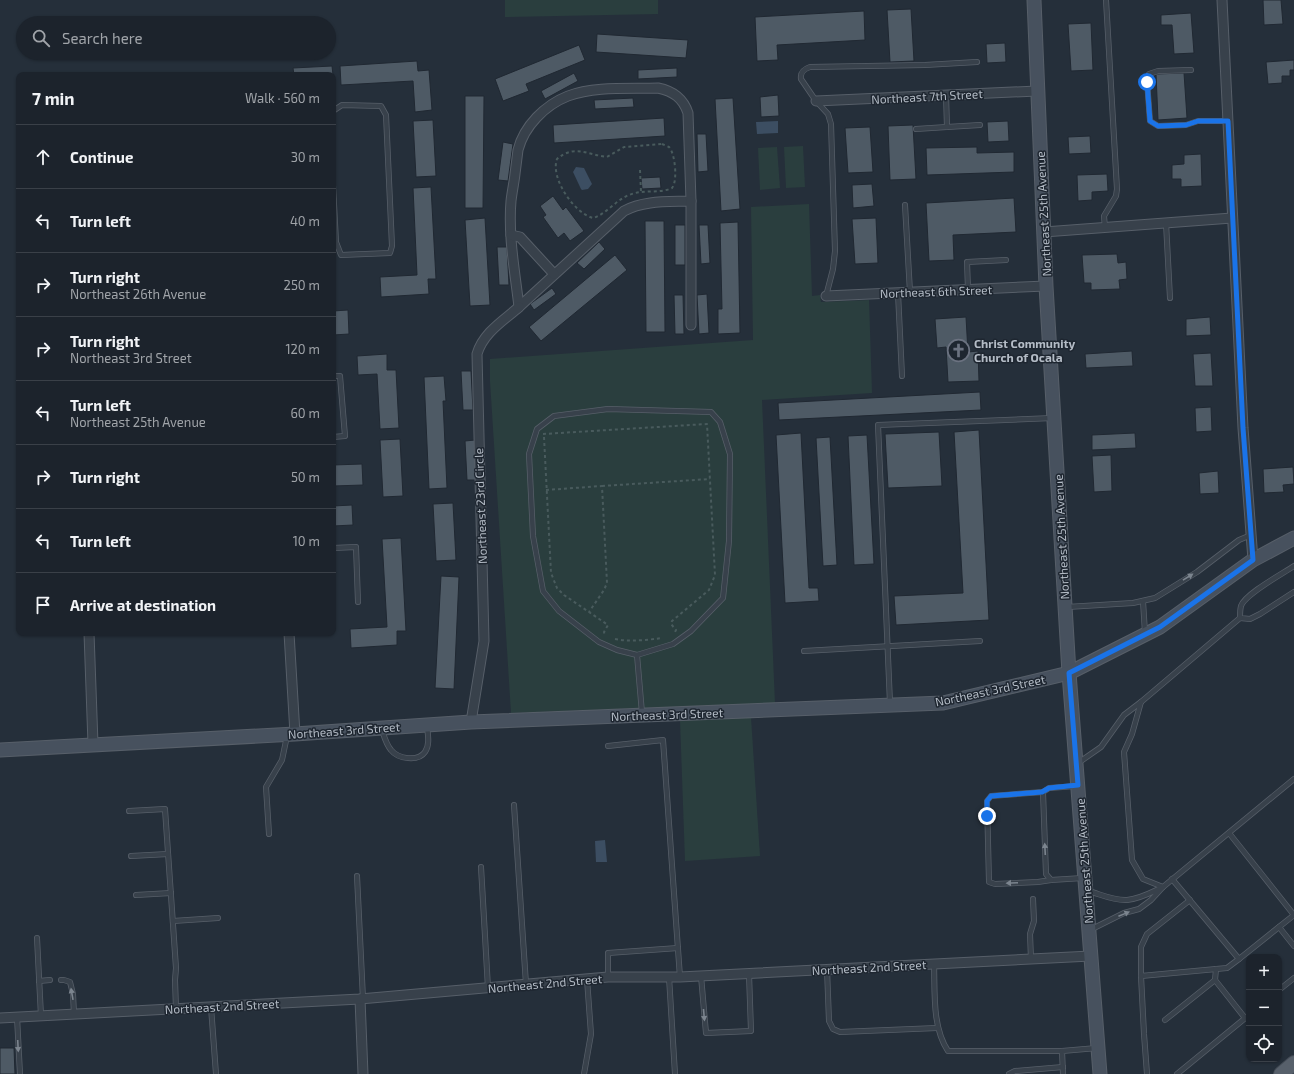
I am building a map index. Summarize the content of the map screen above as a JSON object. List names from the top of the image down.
{
  "streets": {
    "street": [
      "Northeast 7th Street",
      "Northeast 25th Avenue",
      "Northeast 6th Street",
      "Northeast 23rd Circle",
      "Northeast 3rd Street",
      "Northeast 2nd Street"
    ]
  },
  "crossings": [
    ["Northeast 7th Street", "Northeast 25th Avenue"],
    ["Northeast 25th Avenue", "Northeast 6th Street"],
    ["Northeast 25th Avenue", "Northeast 3rd Street"],
    ["Northeast 25th Avenue", "Northeast 2nd Street"],
    ["Northeast 23rd Circle", "Northeast 3rd Street"]
  ],
  "places": {
    "church": ["Christ Community Church of Ocala"]
  },
  "page": {
    "search": "Search here",
    "heading": ["7 min", "Walk · 560 m"],
    "list": [
      ["Continue", "30 m"],
      ["Turn left", "40 m"],
      ["Turn right", "Northeast 26th Avenue", "250 m"],
      ["Turn right", "Northeast 3rd Street", "120 m"],
      ["Turn left", "Northeast 25th Avenue", "60 m"],
      ["Turn right", "50 m"],
      ["Turn left", "10 m"],
      "Arrive at destination"
    ],
    "map_buttons": ["+", "−"]
  }
}
